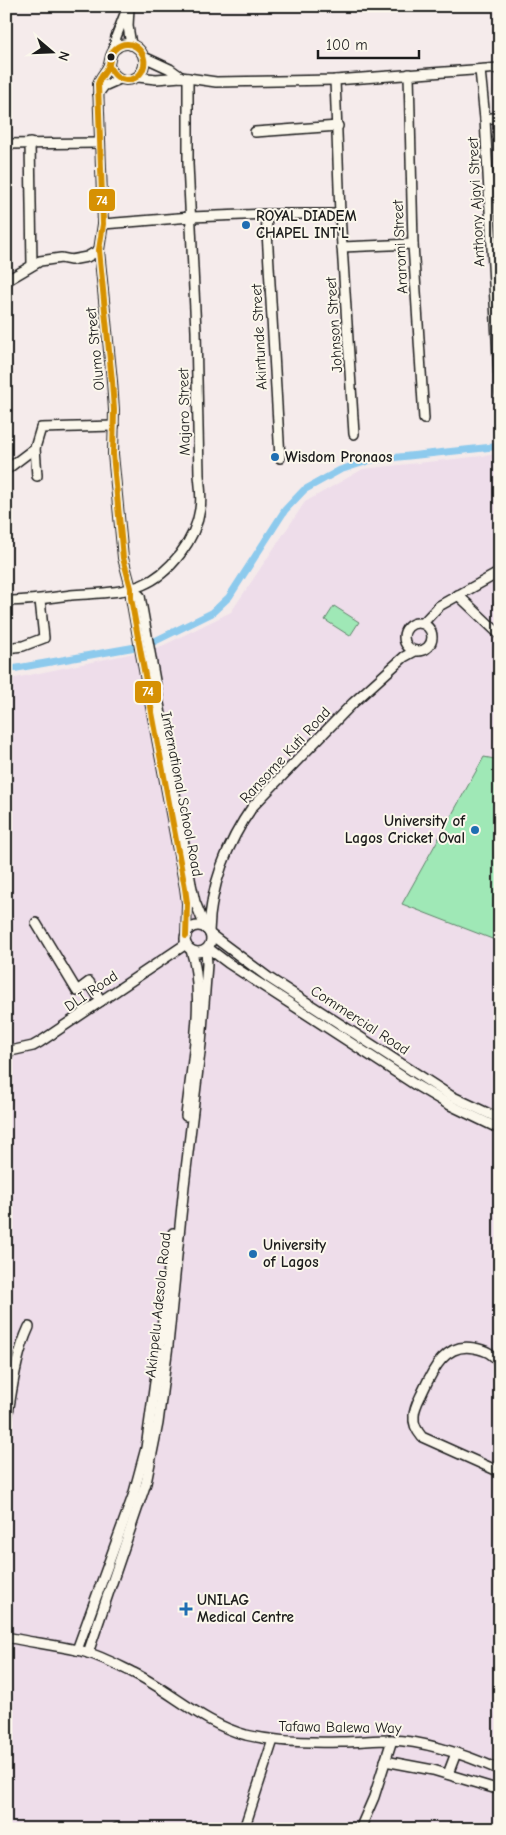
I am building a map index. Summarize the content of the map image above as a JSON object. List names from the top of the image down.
{
  "streets": {
    "street": [
      "Anthony Ajayi Street",
      "Araromi Street",
      "Johnson Street",
      "Akintunde Street",
      "Olumo Street",
      "Majaro Street",
      "Ransome Kuti Road",
      "International School Road",
      "DLI Road",
      "Commercial Road",
      "Akinpelu Adesola Road",
      "Tafawa Balewa Way"
    ]
  },
  "crossings": [
    ["Olumo Street", "Majaro Street"],
    ["Olumo Street", "International School Road"],
    ["Majaro Street", "International School Road"],
    ["Ransome Kuti Road", "International School Road"],
    ["Ransome Kuti Road", "DLI Road"],
    ["Ransome Kuti Road", "Commercial Road"],
    ["Ransome Kuti Road", "Akinpelu Adesola Road"],
    ["International School Road", "DLI Road"],
    ["International School Road", "Commercial Road"],
    ["International School Road", "Akinpelu Adesola Road"],
    ["DLI Road", "Commercial Road"],
    ["DLI Road", "Akinpelu Adesola Road"],
    ["Commercial Road", "Akinpelu Adesola Road"],
    ["Akinpelu Adesola Road", "Tafawa Balewa Way"]
  ],
  "places": {
    "other": [
      "ROYAL DIADEM CHAPEL INT'L",
      "Wisdom Pronaos",
      "University of Lagos Cricket Oval",
      "University of Lagos"
    ],
    "health": ["UNILAG Medical Centre"]
  },
  "lines": ["transit line 74"],
  "scale_bar": "100 m",
  "north": "right"
}
